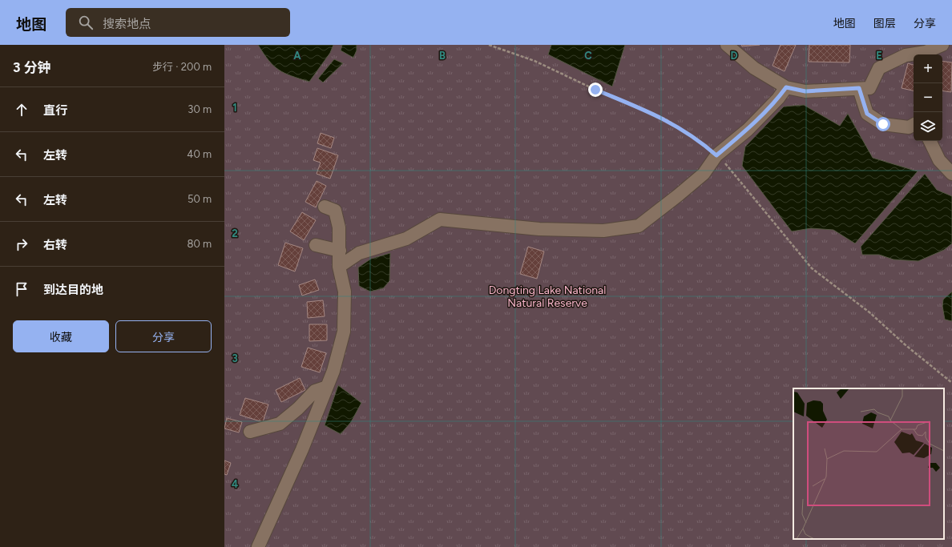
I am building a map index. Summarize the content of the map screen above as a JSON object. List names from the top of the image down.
{
  "parks": ["Dongting Lake National Natural Reserve"],
  "page": {
    "header": "地图",
    "search": "搜索地点",
    "nav": ["地图", "图层", "分享"],
    "heading": ["3 分钟", "步行 · 200 m"],
    "map_buttons": ["+", "−"],
    "list": [
      ["直行", "30 m"],
      ["左转", "40 m"],
      ["左转", "50 m"],
      ["右转", "80 m"],
      "到达目的地"
    ],
    "buttons": ["收藏", "分享"]
  },
  "grid": {
    "columns": [
      "A",
      "B",
      "C",
      "D",
      "E"
    ],
    "rows": [
      "1",
      "2",
      "3",
      "4"
    ]
  }
}
